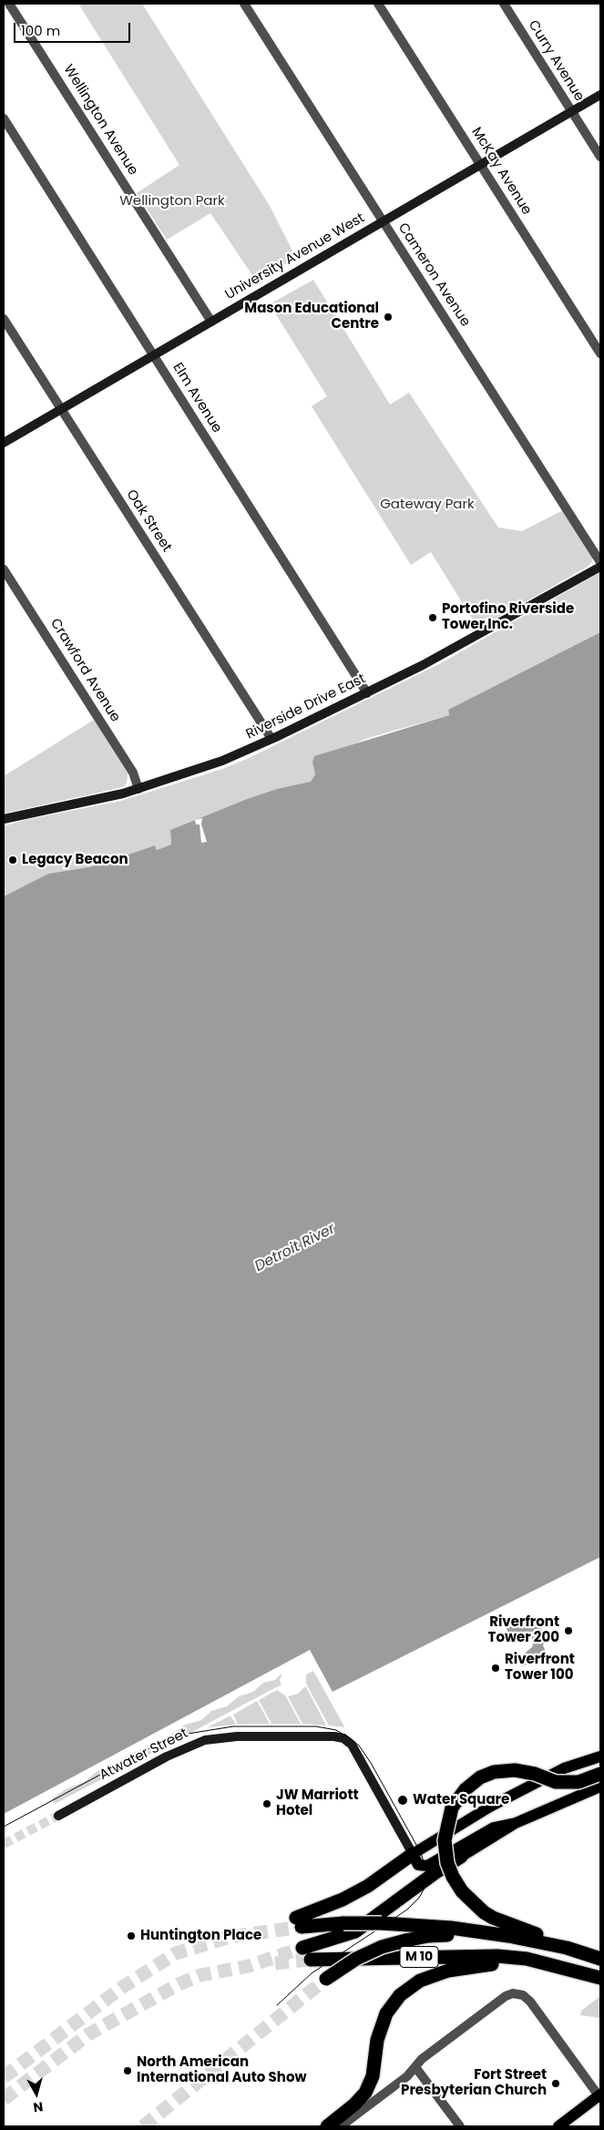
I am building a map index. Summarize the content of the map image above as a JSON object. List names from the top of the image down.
{
  "streets": {
    "highway": ["M 10"],
    "main road": ["University Avenue West", "Riverside Drive East", "Atwater Street"],
    "street": [
      "Curry Avenue",
      "Wellington Avenue",
      "McKay Avenue",
      "Cameron Avenue",
      "Elm Avenue",
      "Oak Street",
      "Crawford Avenue"
    ]
  },
  "crossings": [
    ["Curry Avenue", "University Avenue West"],
    ["Wellington Avenue", "University Avenue West"],
    ["McKay Avenue", "University Avenue West"],
    ["University Avenue West", "Cameron Avenue"],
    ["University Avenue West", "Elm Avenue"],
    ["University Avenue West", "Oak Street"],
    ["Elm Avenue", "Riverside Drive East"],
    ["Oak Street", "Riverside Drive East"],
    ["Crawford Avenue", "Riverside Drive East"],
    ["Atwater Street", "M 10"]
  ],
  "water": ["Detroit River"],
  "parks": ["Wellington Park", "Gateway Park"],
  "places": [
    "Mason Educational Centre",
    "Portofino Riverside Tower Inc.",
    "Legacy Beacon",
    "Riverfront Tower 200",
    "Riverfront Tower 100",
    "Water Square",
    "JW Marriott Hotel",
    "Huntington Place",
    "North American International Auto Show",
    "Fort Street Presbyterian Church"
  ],
  "scale_bar": "100 m",
  "north": "bottom"
}
